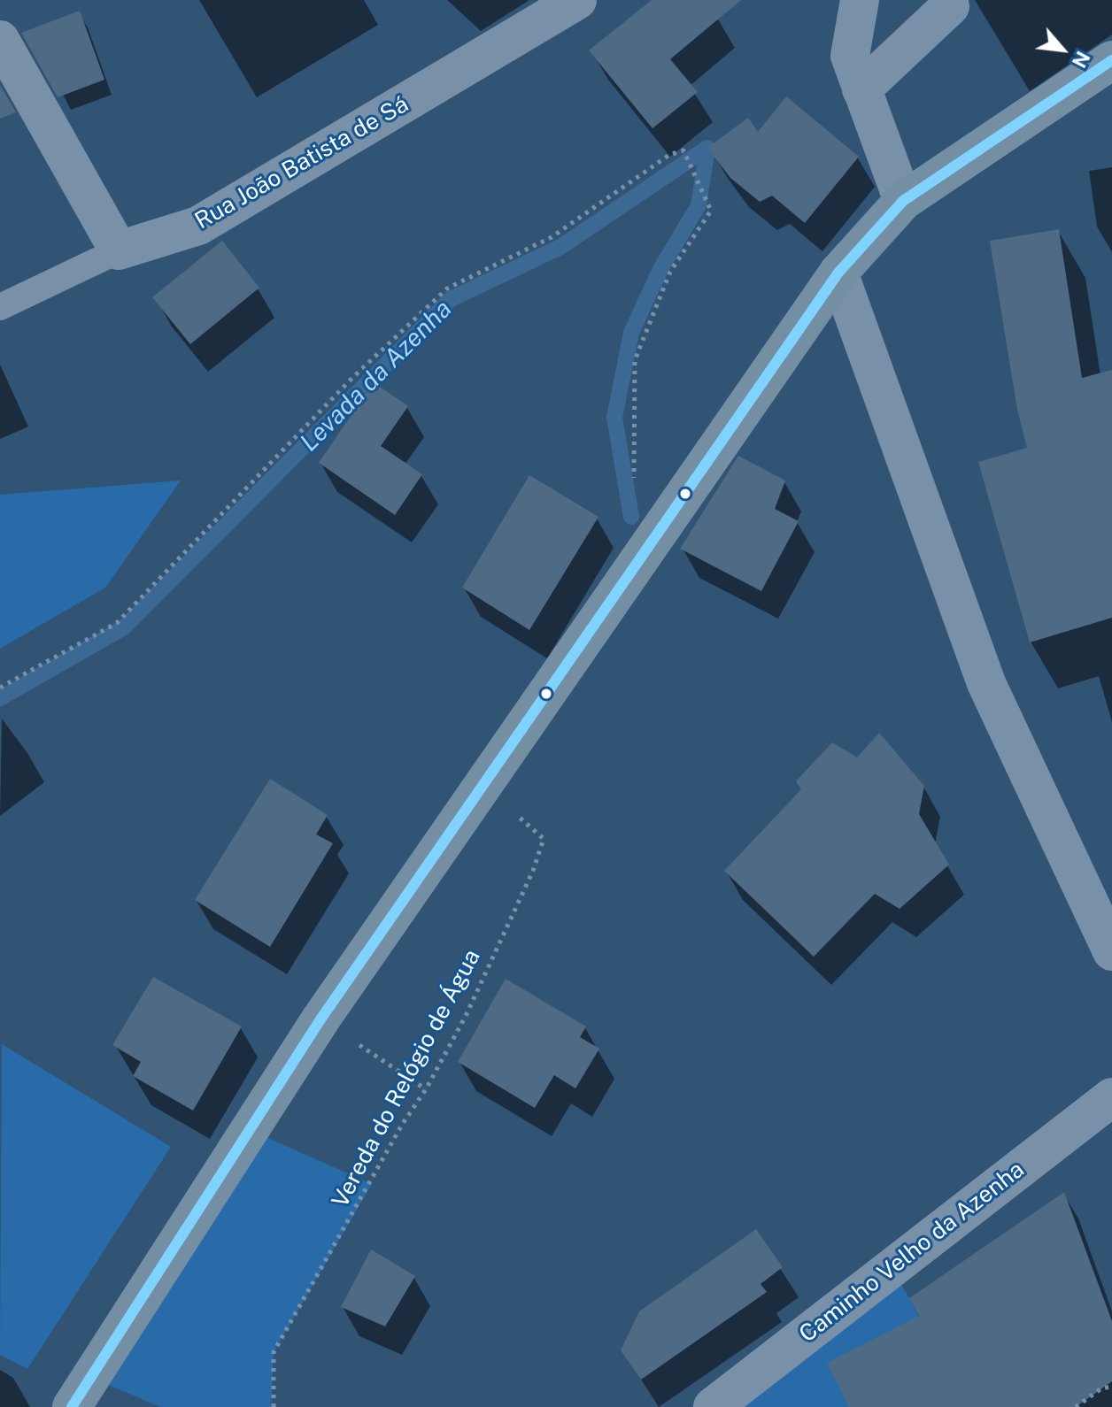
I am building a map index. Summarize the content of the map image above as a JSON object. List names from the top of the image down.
{
  "streets": {
    "street": ["Rua João Batista de Sá", "Caminho Velho da Azenha"],
    "path": ["Vereda do Relógio de Água"]
  },
  "water": ["Levada da Azenha"],
  "north": "bottom right"
}
